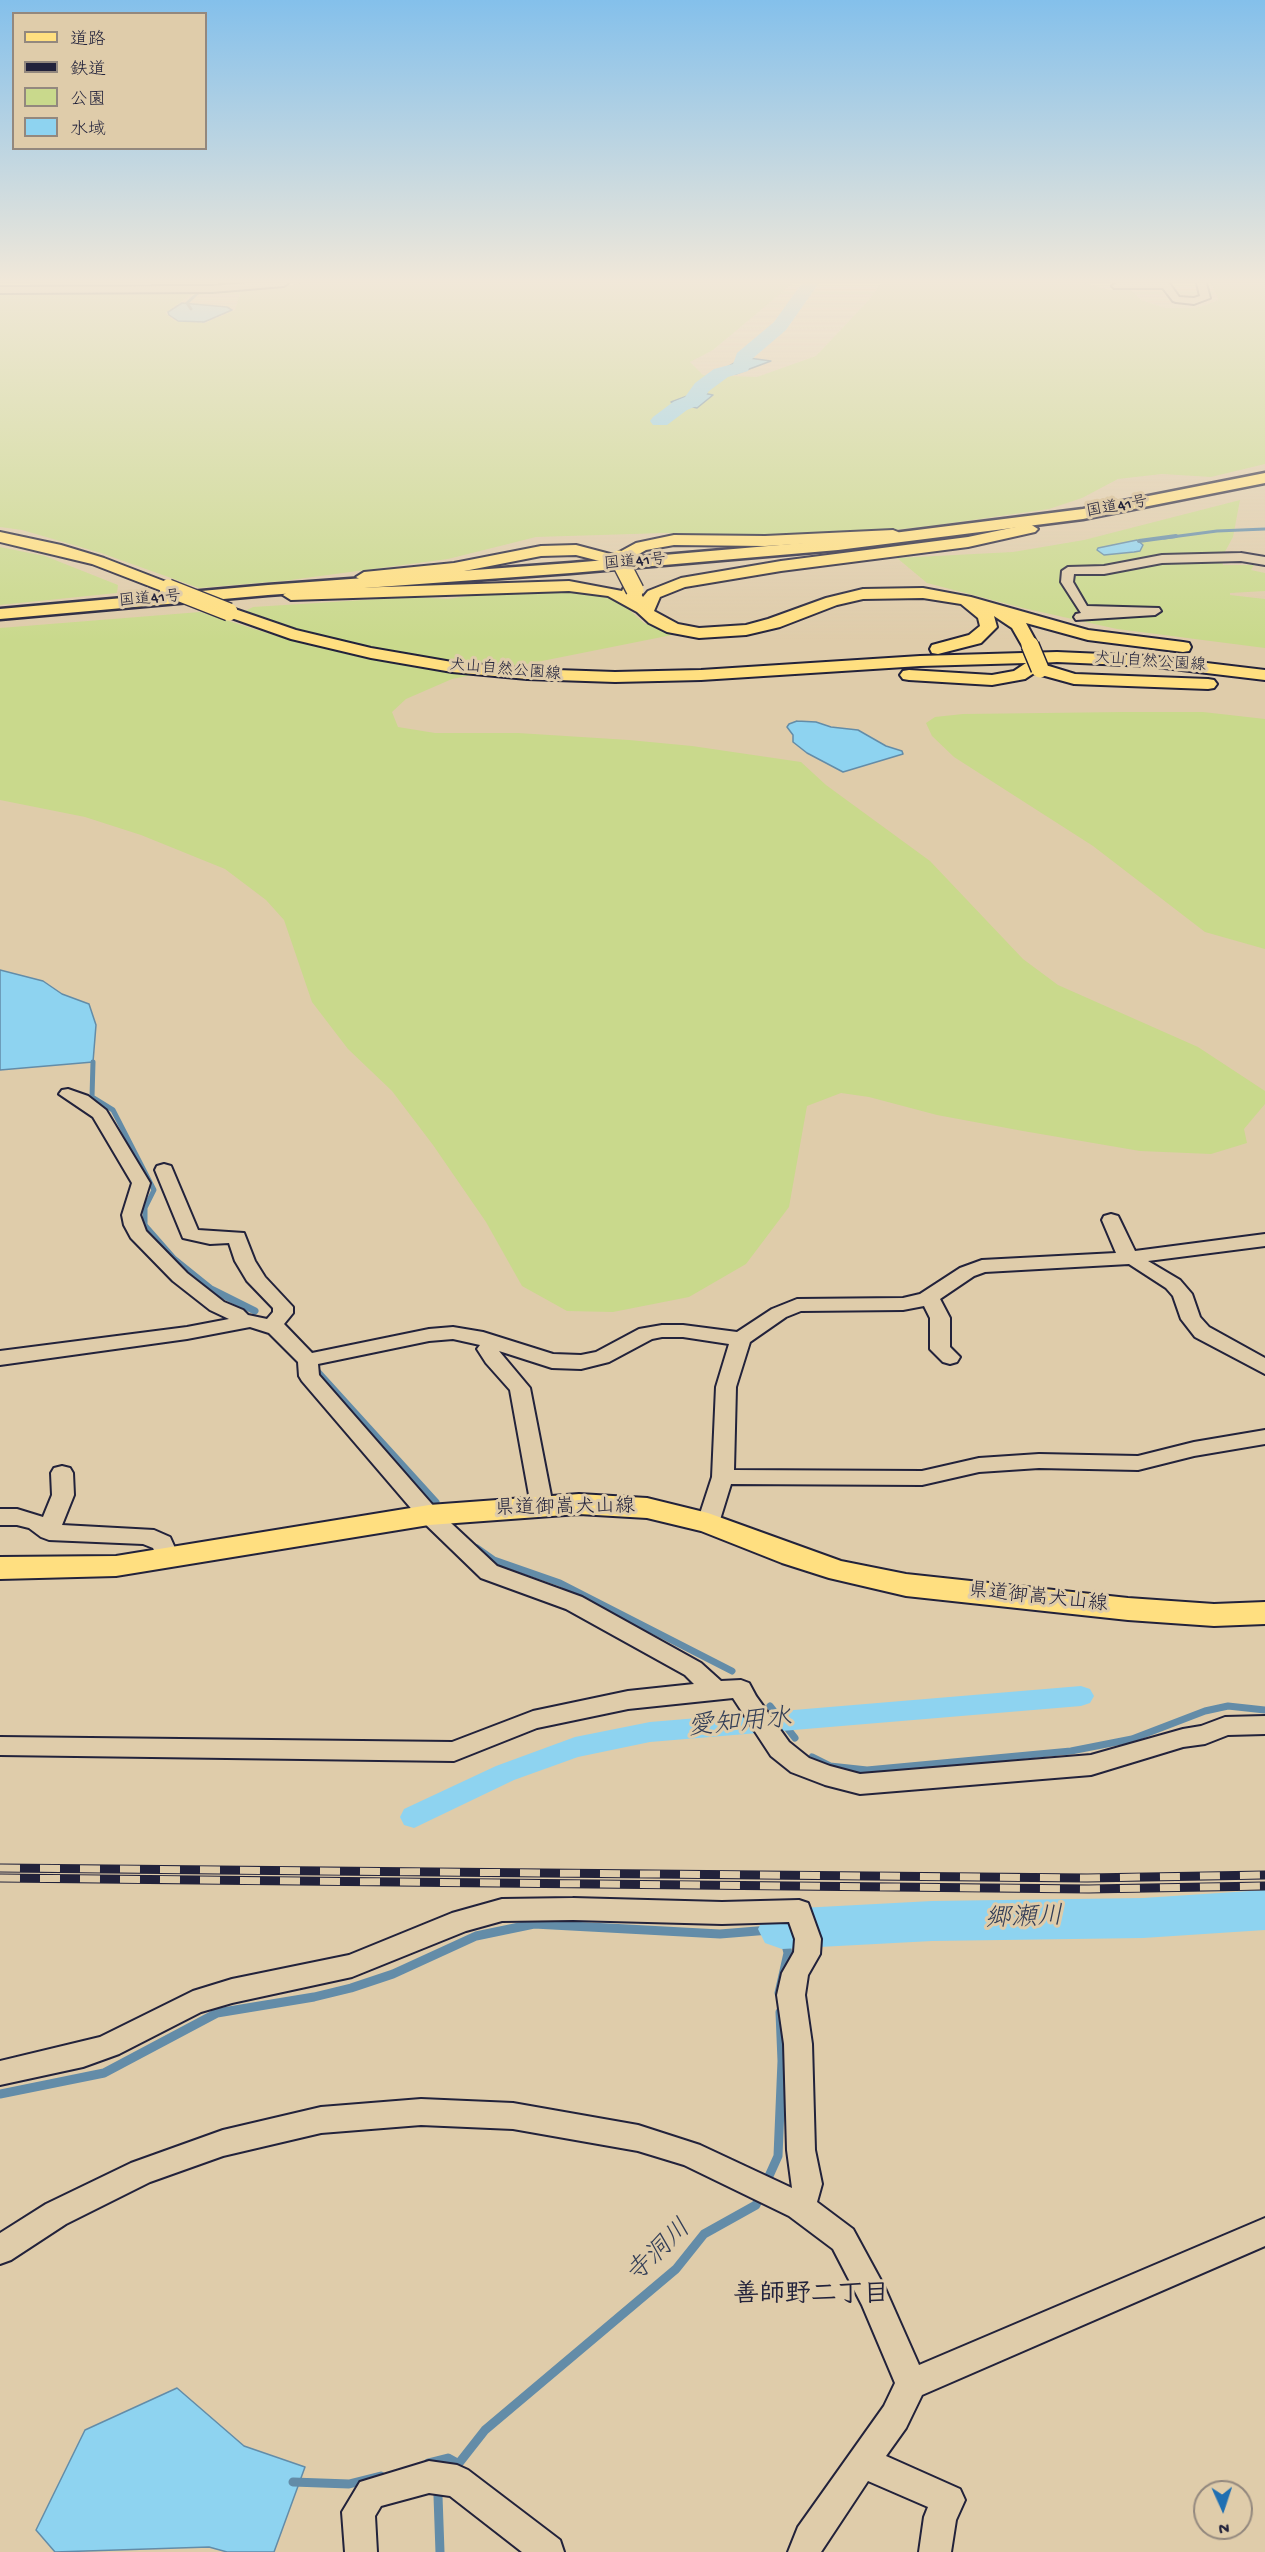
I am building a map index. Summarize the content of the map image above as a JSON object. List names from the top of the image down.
{
  "streets": {
    "highway": ["国道41号"],
    "main road": ["犬山自然公園線", "県道御嵩犬山線"]
  },
  "districts": ["善師野二丁目"],
  "water": ["愛知用水", "郷瀬川", "寺洞川"],
  "legend": [
    "道路",
    "鉄道",
    "公園",
    "水域"
  ],
  "north": "bottom"
}
